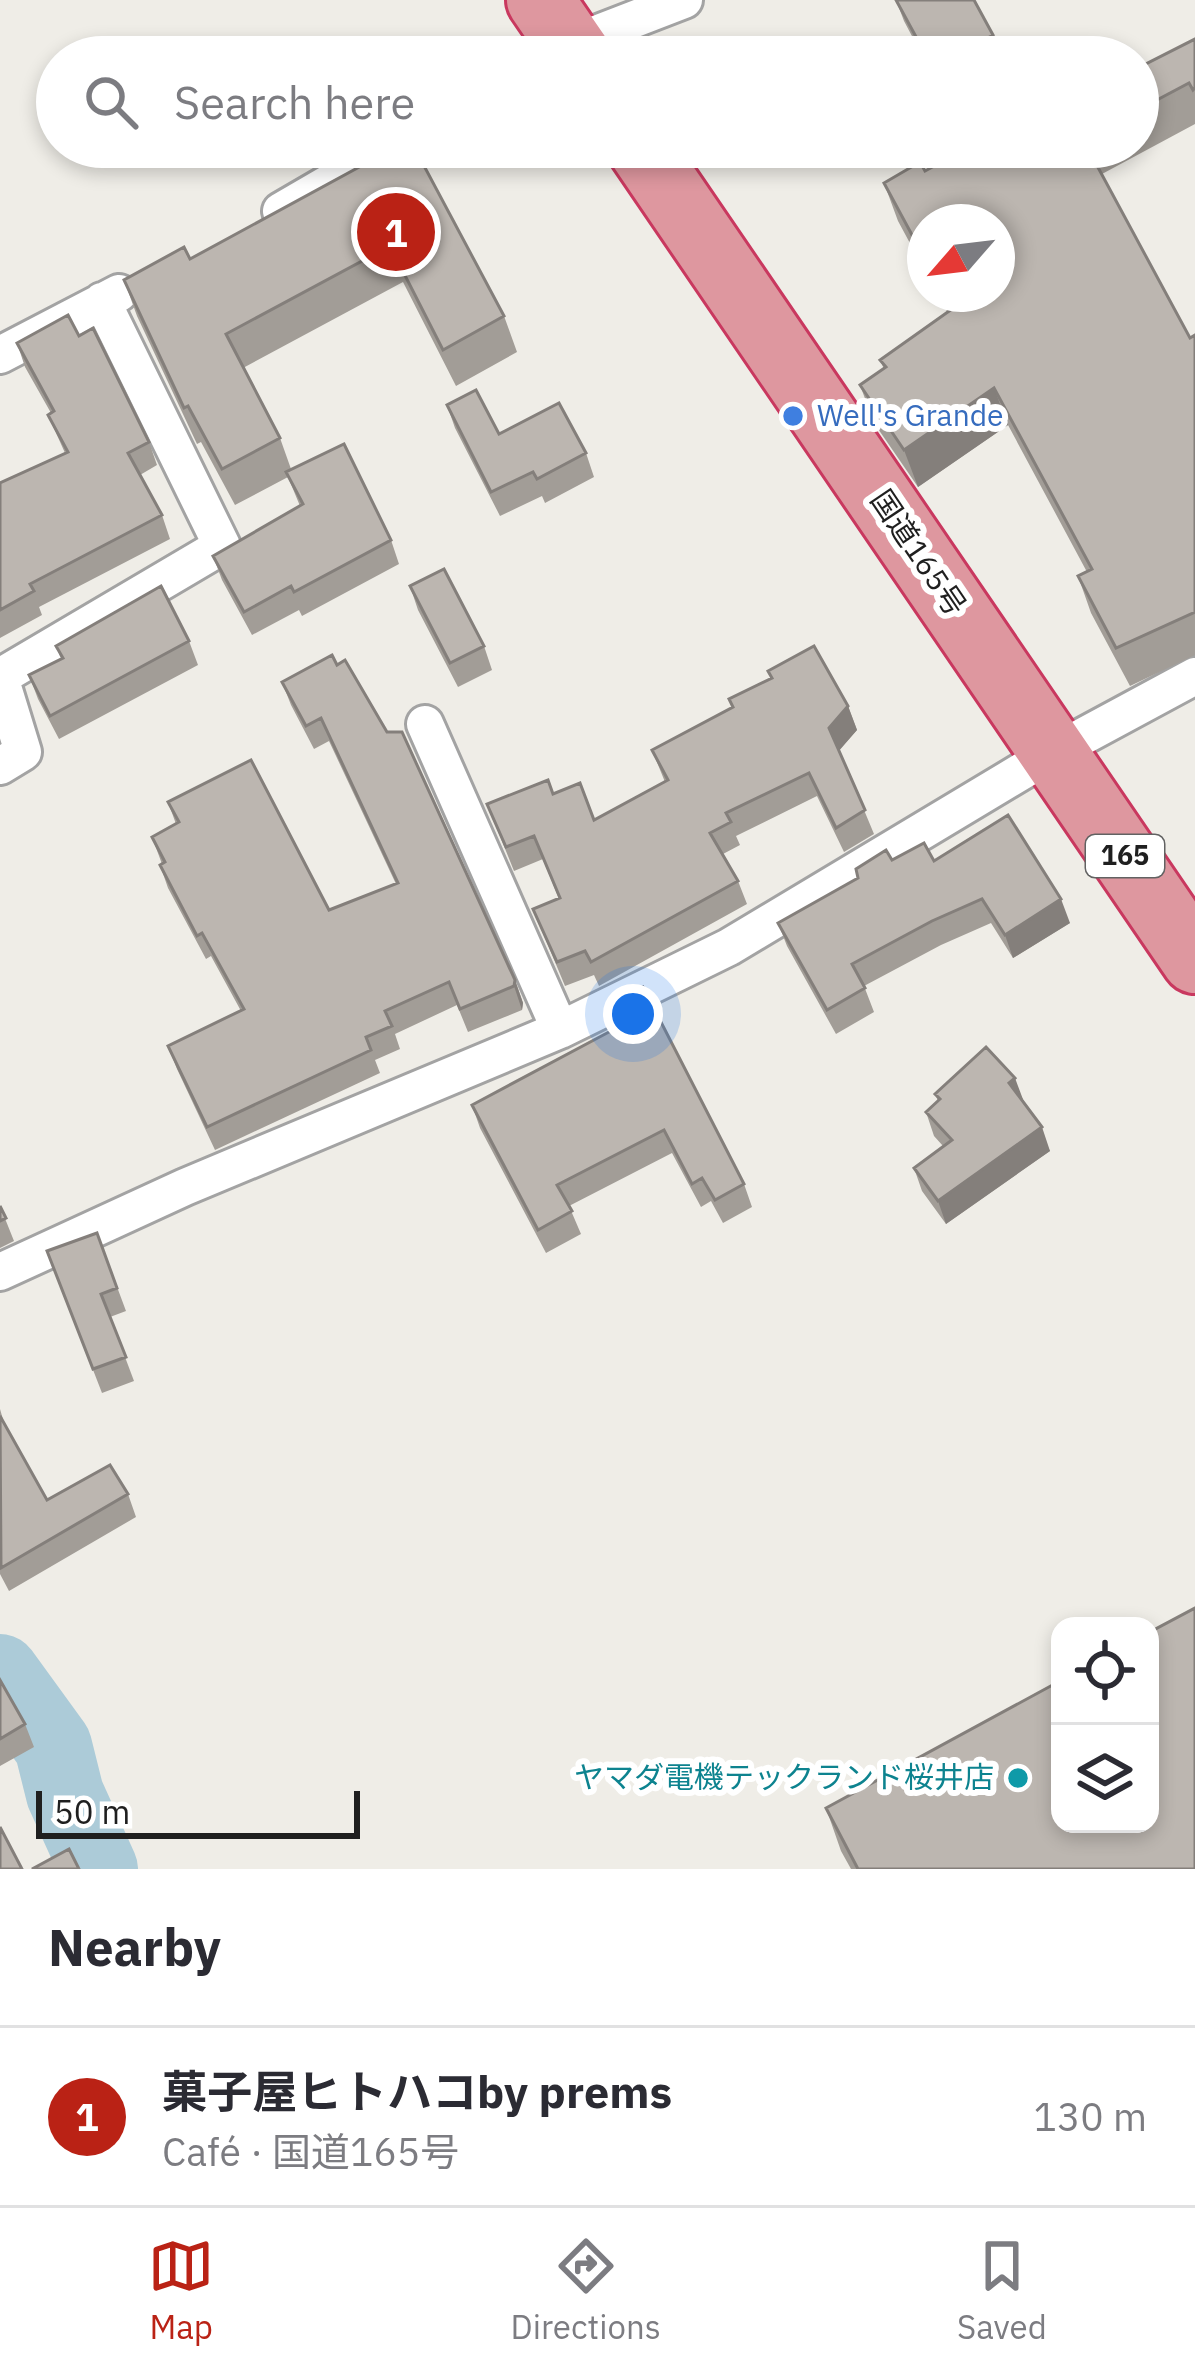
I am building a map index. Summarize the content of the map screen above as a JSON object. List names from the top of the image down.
{
  "streets": {
    "highway": ["国道165号", "165"]
  },
  "places": ["Well's Grande", "ヤマダ電機テックランド桜井店"],
  "scale_bar": "50 m",
  "north": "bottom left",
  "page": {
    "search": "Search here",
    "pins": "1",
    "scale": "50 m",
    "heading": "Nearby",
    "list": [
      {
        "mark": "1",
        "name": "菓子屋ヒトハコby prems",
        "note": "Café · 国道165号",
        "value": "130 m"
      }
    ],
    "nav": ["Map", "Directions", "Saved"]
  }
}
